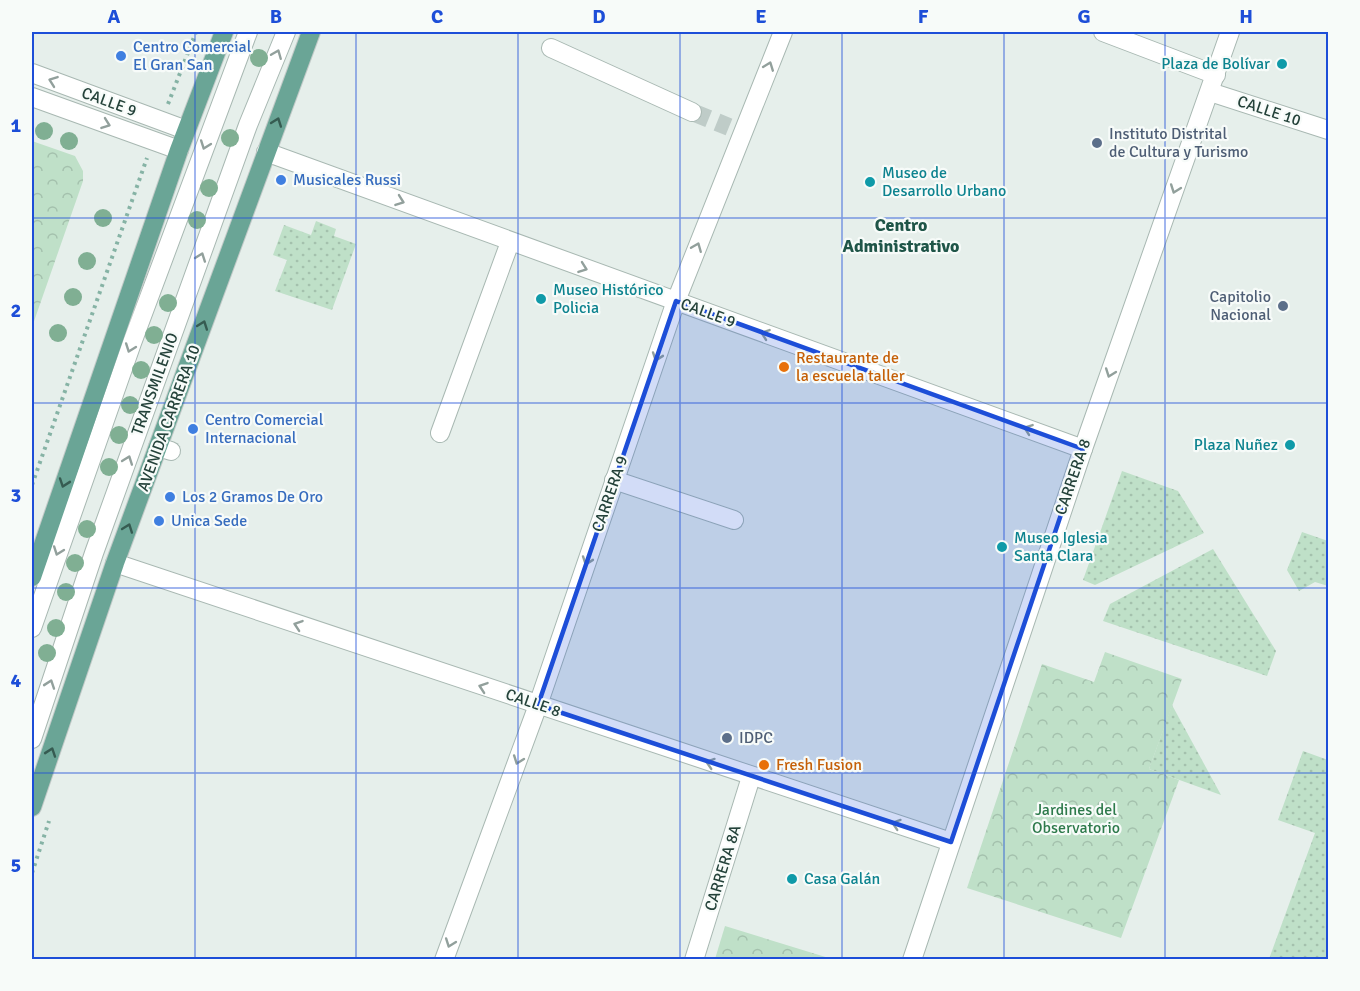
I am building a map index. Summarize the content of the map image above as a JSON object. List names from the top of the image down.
{
  "streets": {
    "main road": ["AVENIDA CARRERA 10"],
    "street": [
      "CALLE 9",
      "CALLE 10",
      "TRANSMILENIO",
      "CARRERA 8",
      "CARRERA 9",
      "CALLE 8",
      "CARRERA 8A"
    ]
  },
  "crossings": [
    ["CALLE 9", "AVENIDA CARRERA 10"],
    ["CALLE 9", "CARRERA 8"],
    ["CALLE 9", "CARRERA 9"],
    ["CALLE 10", "CARRERA 8"],
    ["AVENIDA CARRERA 10", "CALLE 8"],
    ["CARRERA 8", "CALLE 8"],
    ["CARRERA 9", "CALLE 8"],
    ["CALLE 8", "CARRERA 8A"]
  ],
  "one_way": ["CARRERA 8", "CALLE 8"],
  "districts": ["Centro Administrativo"],
  "parks": ["Jardines del Observatorio"],
  "places": [
    "Centro Comercial El Gran San",
    "Plaza de Bolívar",
    "Instituto Distrital de Cultura y Turismo",
    "Musicales Russi",
    "Museo de Desarrollo Urbano",
    "Museo Histórico Policia",
    "Capitolio Nacional",
    "Restaurante de la escuela taller",
    "Centro Comercial Internacional",
    "Plaza Nuñez",
    "Los 2 Gramos De Oro",
    "Unica Sede",
    "Museo Iglesia Santa Clara",
    "IDPC",
    "Fresh Fusion",
    "Casa Galán"
  ],
  "grid": {
    "columns": [
      "A",
      "B",
      "C",
      "D",
      "E",
      "F",
      "G",
      "H"
    ],
    "rows": [
      "1",
      "2",
      "3",
      "4",
      "5"
    ]
  }
}
